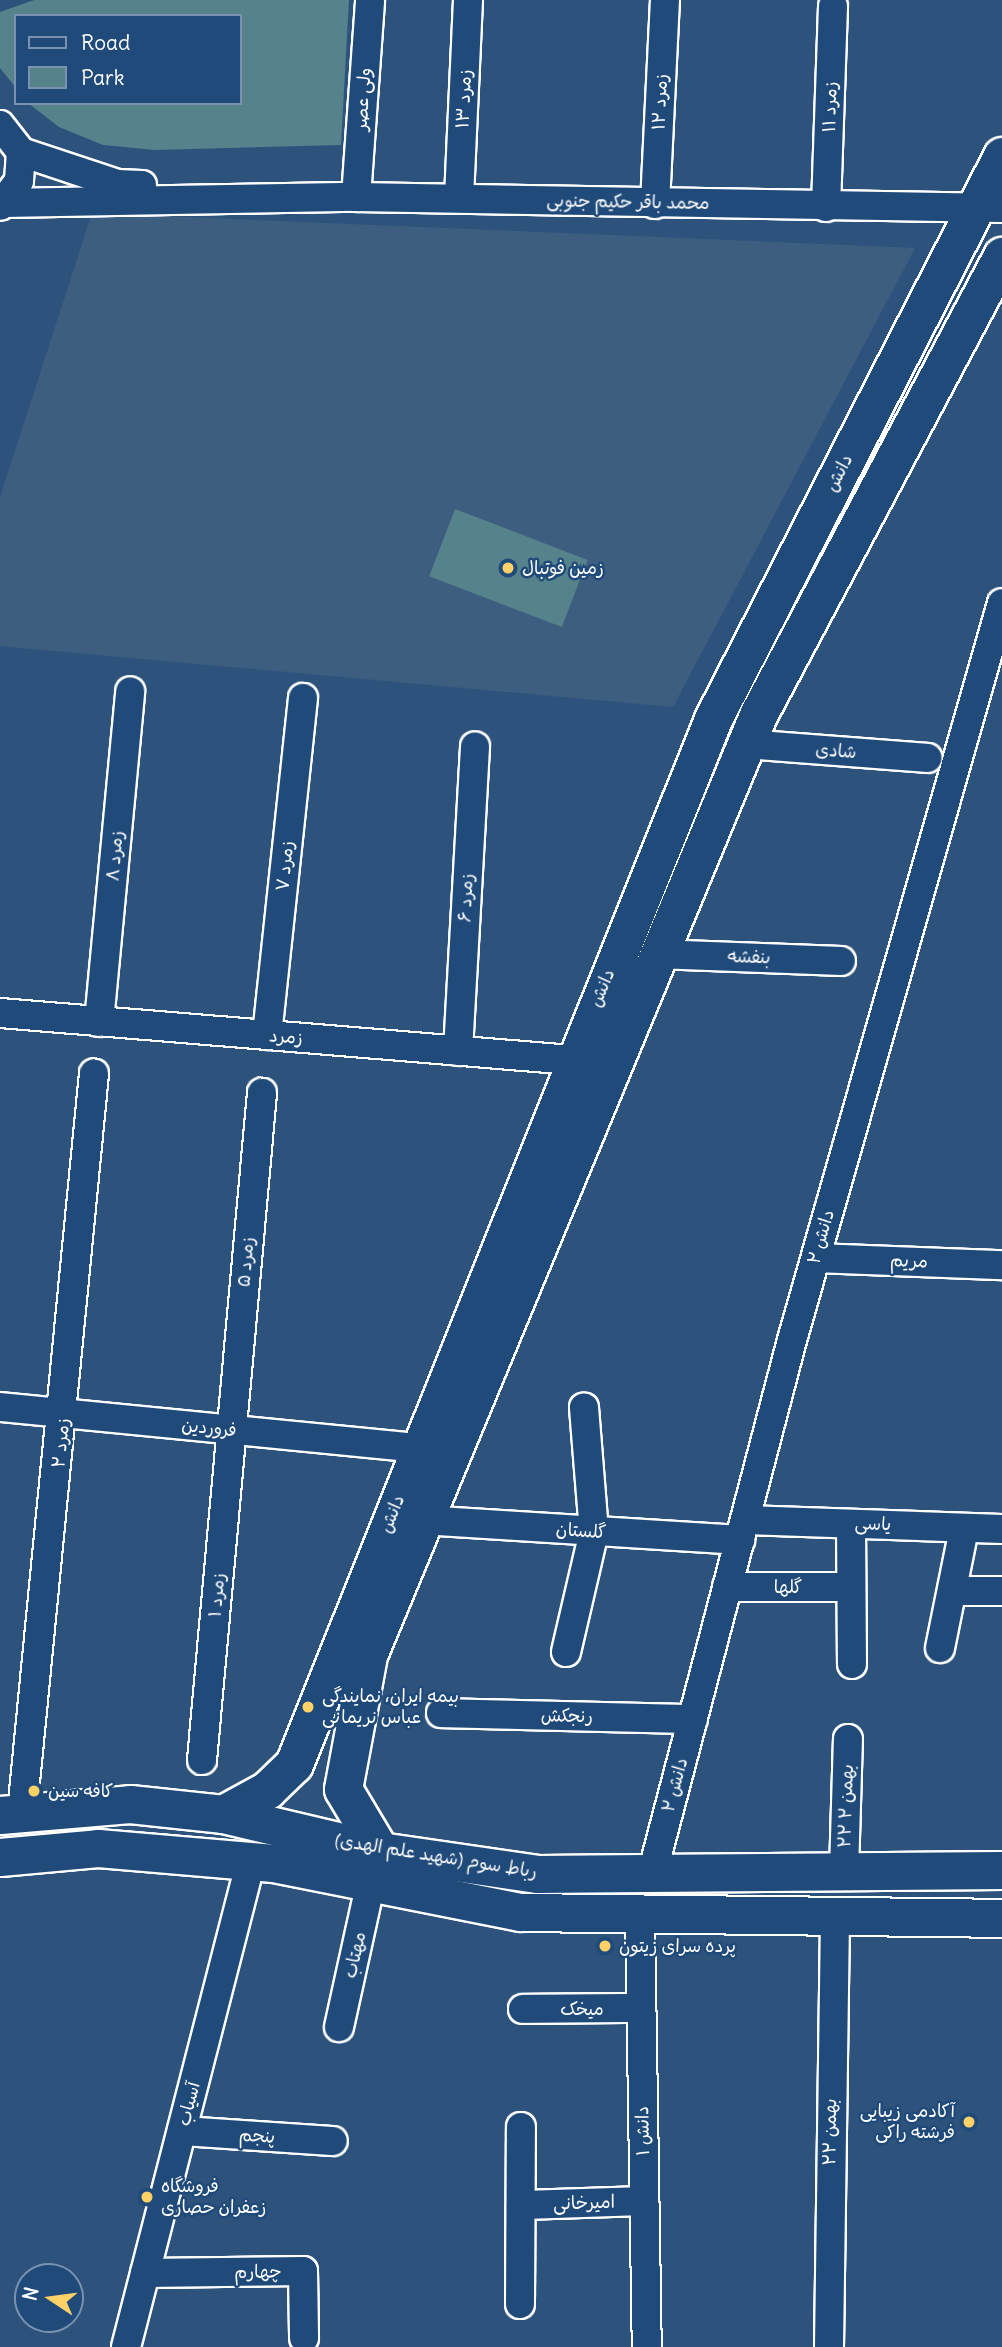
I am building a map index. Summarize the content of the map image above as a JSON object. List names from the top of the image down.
{
  "streets": {
    "main road": ["دانش", "رباط سوم (شهید علم الهدی)"],
    "street": [
      "ولی عصر",
      "زمرد ۱۳",
      "زمرد ۱۲",
      "زمرد ۱۱",
      "محمد باقر حکیم جنوبی",
      "شادی",
      "زمرد ۸",
      "زمرد ۷",
      "زمرد ۶",
      "بنفشه",
      "زمرد",
      "دانش ۲",
      "مریم",
      "زمرد ۵",
      "فروردین",
      "زمرد ۲",
      "یاسی",
      "گلستان",
      "گلها",
      "زمرد ۱",
      "رنجکش",
      "۲۲ بهمن ۲",
      "مهتاب",
      "میخک",
      "آسیاب",
      "دانش ۱",
      "۲۲ بهمن",
      "پنجم",
      "امیرخانی",
      "چهارم"
    ]
  },
  "crossings": [
    ["ولی عصر", "محمد باقر حکیم جنوبی"],
    ["زمرد ۱۳", "محمد باقر حکیم جنوبی"],
    ["زمرد ۱۲", "محمد باقر حکیم جنوبی"],
    ["زمرد ۱۱", "محمد باقر حکیم جنوبی"],
    ["محمد باقر حکیم جنوبی", "دانش"],
    ["دانش", "شادی"],
    ["دانش", "بنفشه"],
    ["دانش", "زمرد"],
    ["دانش", "فروردین"],
    ["دانش", "گلستان"],
    ["دانش", "رباط سوم (شهید علم الهدی)"],
    ["دانش", "مهتاب"],
    ["زمرد ۸", "زمرد"],
    ["زمرد ۷", "زمرد"],
    ["زمرد ۶", "زمرد"],
    ["دانش ۲", "مریم"],
    ["دانش ۲", "یاسی"],
    ["دانش ۲", "گلستان"],
    ["دانش ۲", "گلها"],
    ["دانش ۲", "رنجکش"],
    ["دانش ۲", "رباط سوم (شهید علم الهدی)"],
    ["زمرد ۵", "فروردین"],
    ["زمرد ۵", "زمرد ۱"],
    ["فروردین", "زمرد ۲"],
    ["فروردین", "زمرد ۱"],
    ["زمرد ۲", "رباط سوم (شهید علم الهدی)"],
    ["یاسی", "گلستان"],
    ["۲۲ بهمن ۲", "رباط سوم (شهید علم الهدی)"],
    ["رباط سوم (شهید علم الهدی)", "مهتاب"],
    ["رباط سوم (شهید علم الهدی)", "آسیاب"],
    ["رباط سوم (شهید علم الهدی)", "دانش ۱"],
    ["رباط سوم (شهید علم الهدی)", "۲۲ بهمن"],
    ["میخک", "دانش ۱"],
    ["آسیاب", "پنجم"],
    ["آسیاب", "چهارم"],
    ["دانش ۱", "امیرخانی"]
  ],
  "places": [
    "زمین فوتبال",
    "بیمه ایران، نمایندگی عباس نریمانی",
    "کافه سین",
    "پرده سرای زیتون",
    "آکادمی زیبایی فرشته راکی",
    "فروشگاه زعفران حصاری"
  ],
  "legend": ["Road", "Park"],
  "north": "left"
}
